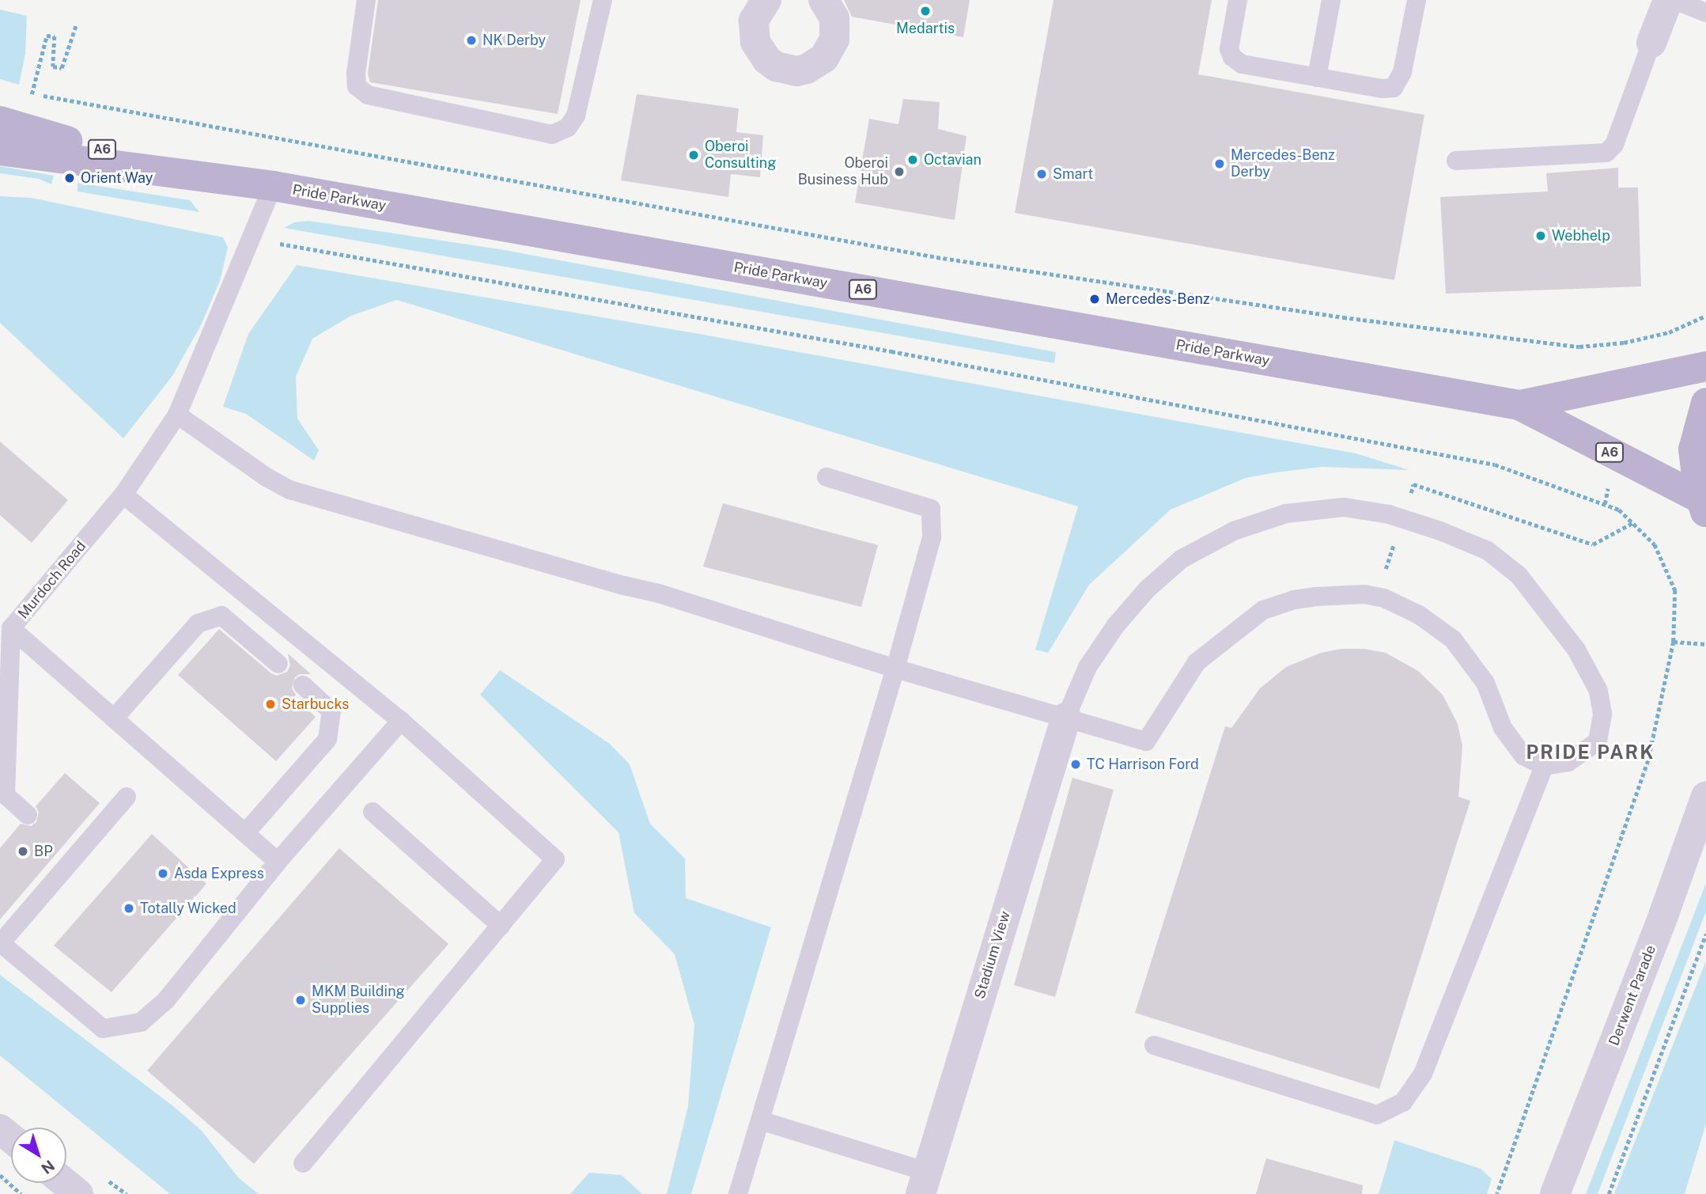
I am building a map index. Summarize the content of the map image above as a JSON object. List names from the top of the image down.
{
  "streets": {
    "main road": ["A6", "Pride Parkway"],
    "street": ["Stadium View", "Derwent Parade"],
    "lane": ["Murdoch Road"]
  },
  "crossings": [
    ["A6", "Pride Parkway"],
    ["Pride Parkway", "Murdoch Road"]
  ],
  "districts": ["PRIDE PARK"],
  "places": [
    "Medartis",
    "NK Derby",
    "Oberoi Consulting",
    "Octavian",
    "Mercedes-Benz Derby",
    "Oberoi Business Hub",
    "Smart",
    "Orient Way",
    "Webhelp",
    "Mercedes-Benz",
    "Starbucks",
    "TC Harrison Ford",
    "BP",
    "Asda Express",
    "Totally Wicked",
    "MKM Building Supplies"
  ],
  "north": "bottom right"
}
